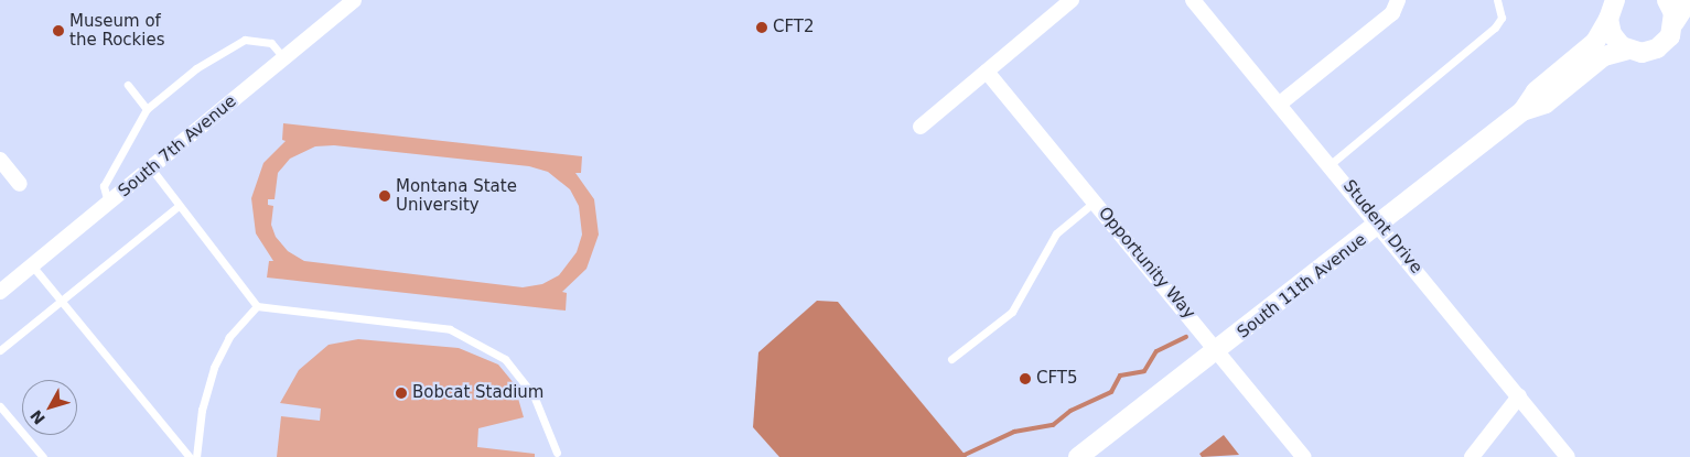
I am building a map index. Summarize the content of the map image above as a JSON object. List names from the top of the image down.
{
  "streets": {
    "street": [
      "South 7th Avenue",
      "Student Drive",
      "Opportunity Way",
      "South 11th Avenue"
    ]
  },
  "crossings": [
    ["Student Drive", "South 11th Avenue"],
    ["Opportunity Way", "South 11th Avenue"]
  ],
  "places": [
    "CFT2",
    "Museum of the Rockies",
    "Montana State University",
    "CFT5",
    "Bobcat Stadium"
  ],
  "north": "bottom left"
}
